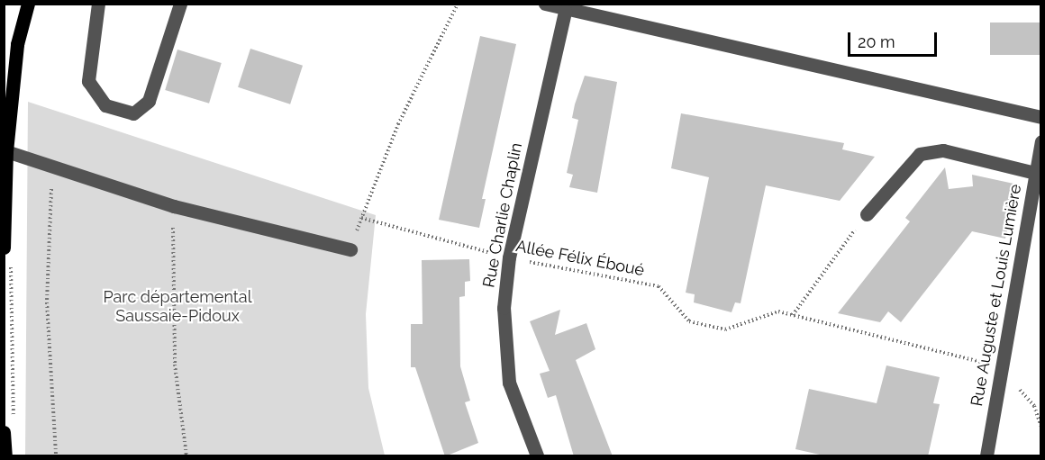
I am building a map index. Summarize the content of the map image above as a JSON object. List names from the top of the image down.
{
  "streets": {
    "street": ["Rue Charlie Chaplin", "Rue Auguste et Louis Lumière"],
    "path": ["Allée Félix Éboué"]
  },
  "crossings": [
    ["Rue Charlie Chaplin", "Allée Félix Éboué"],
    ["Allée Félix Éboué", "Rue Auguste et Louis Lumière"]
  ],
  "parks": ["Parc départemental Saussaie-Pidoux"],
  "scale_bar": "20 m"
}
